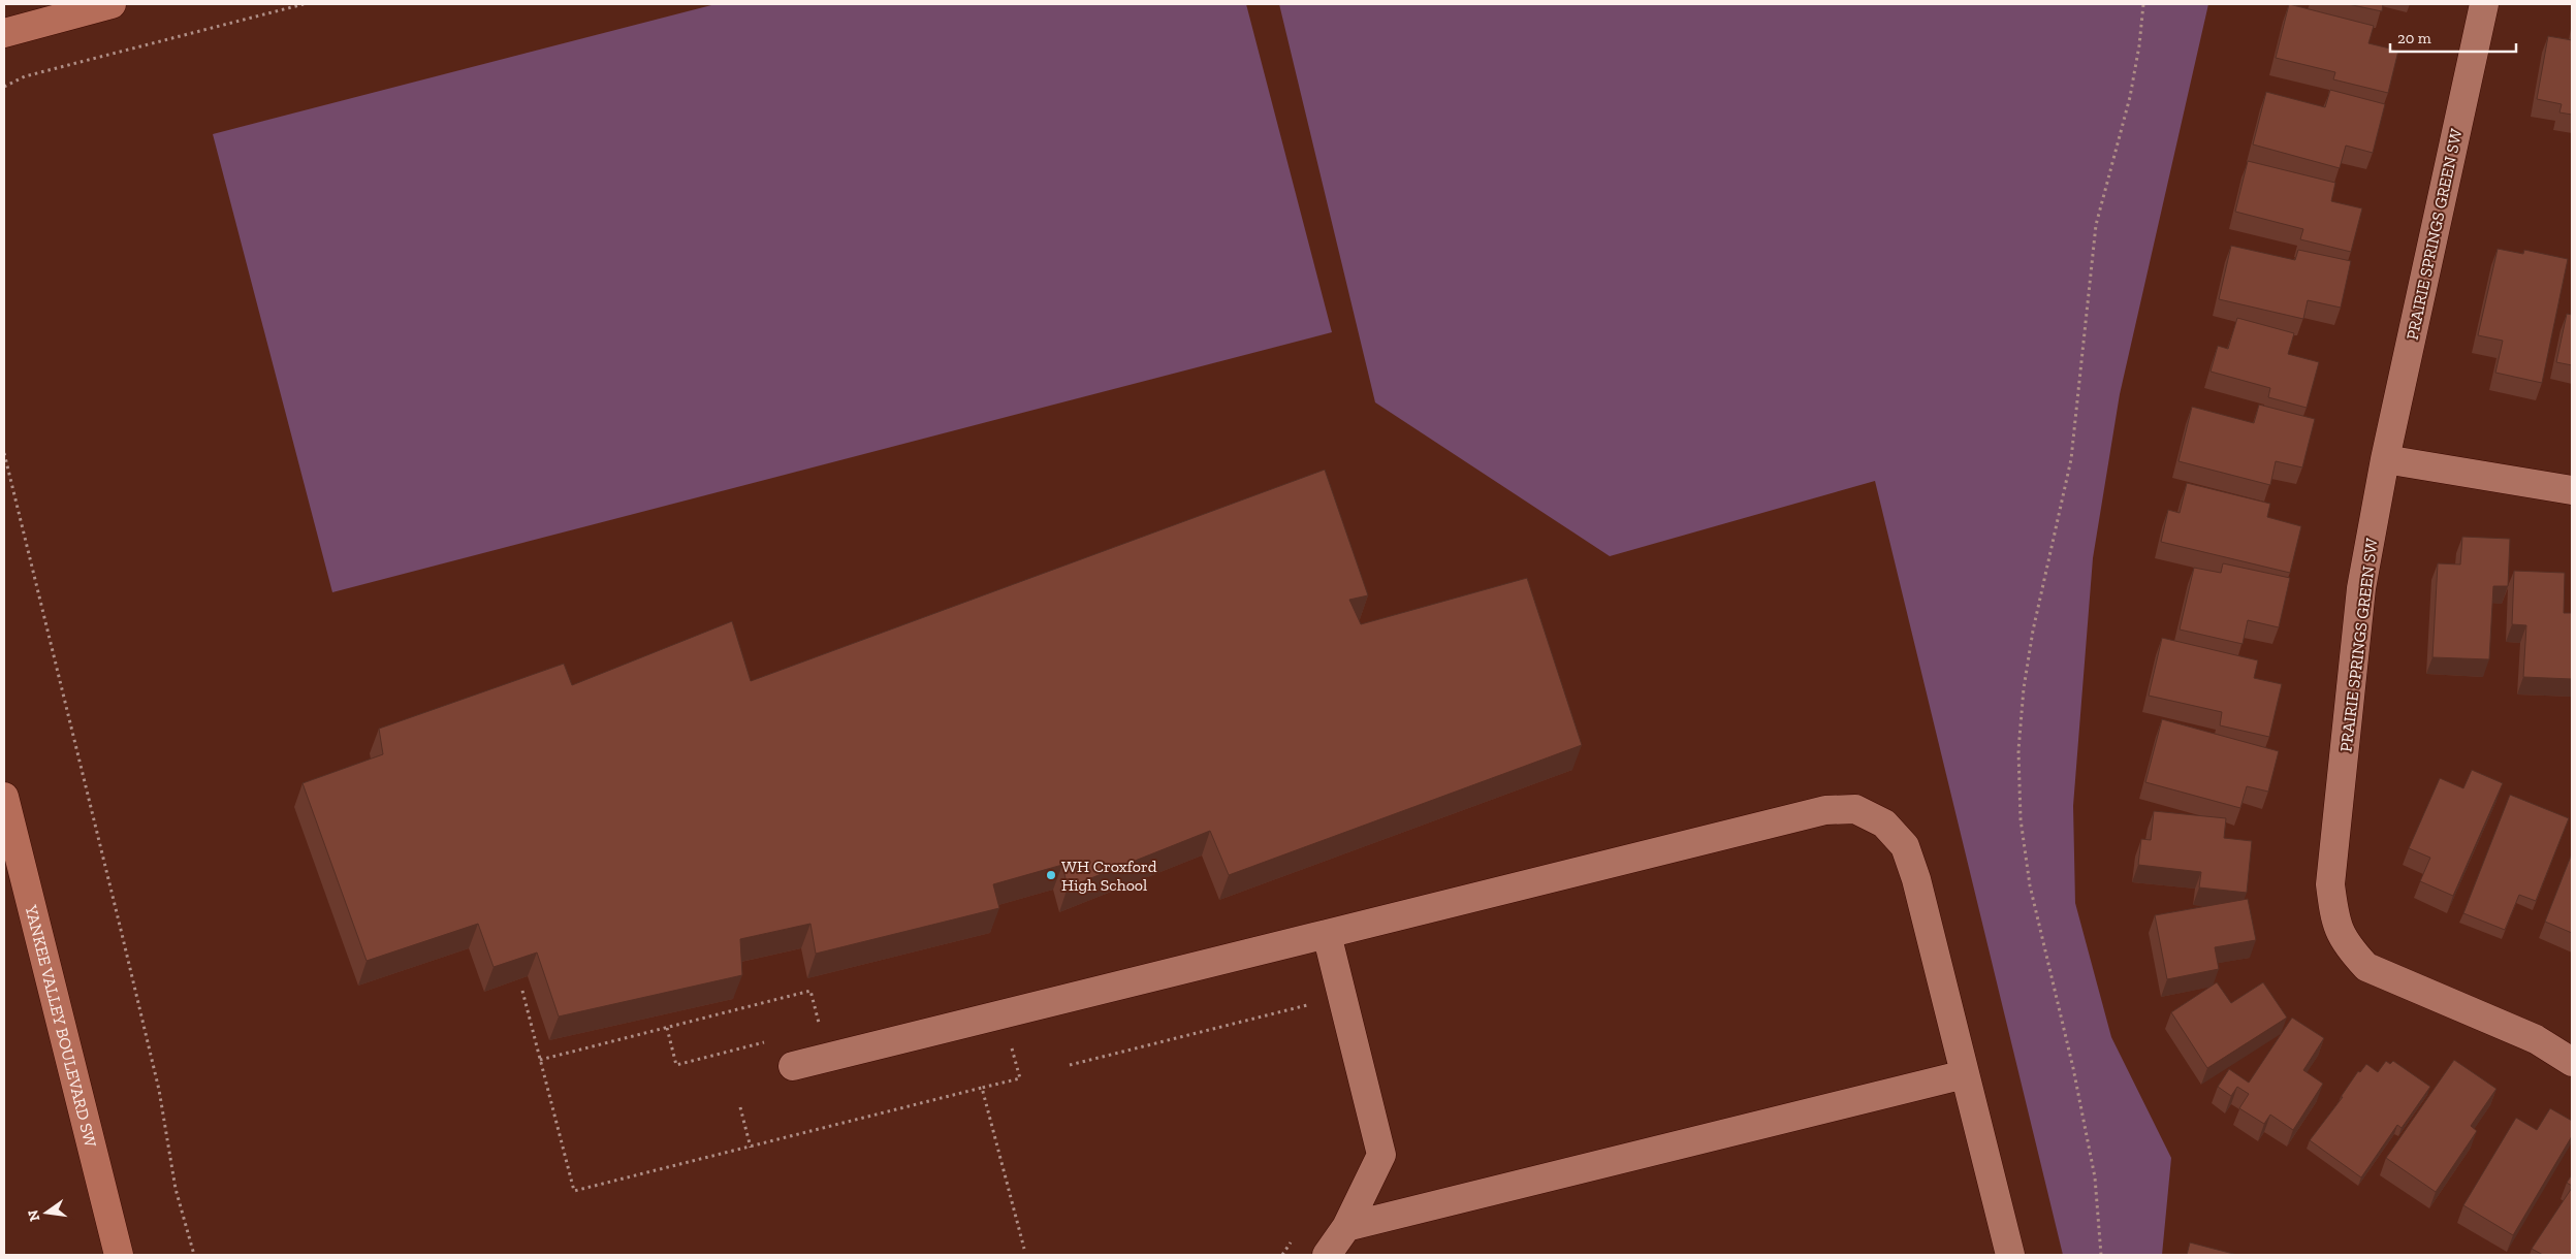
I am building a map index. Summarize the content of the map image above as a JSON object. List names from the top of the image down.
{
  "streets": {
    "main road": ["YANKEE VALLEY BOULEVARD SW"],
    "street": ["PRAIRIE SPRINGS GREEN SW"]
  },
  "places": ["WH Croxford High School"],
  "scale_bar": "20 m",
  "north": "left"
}
